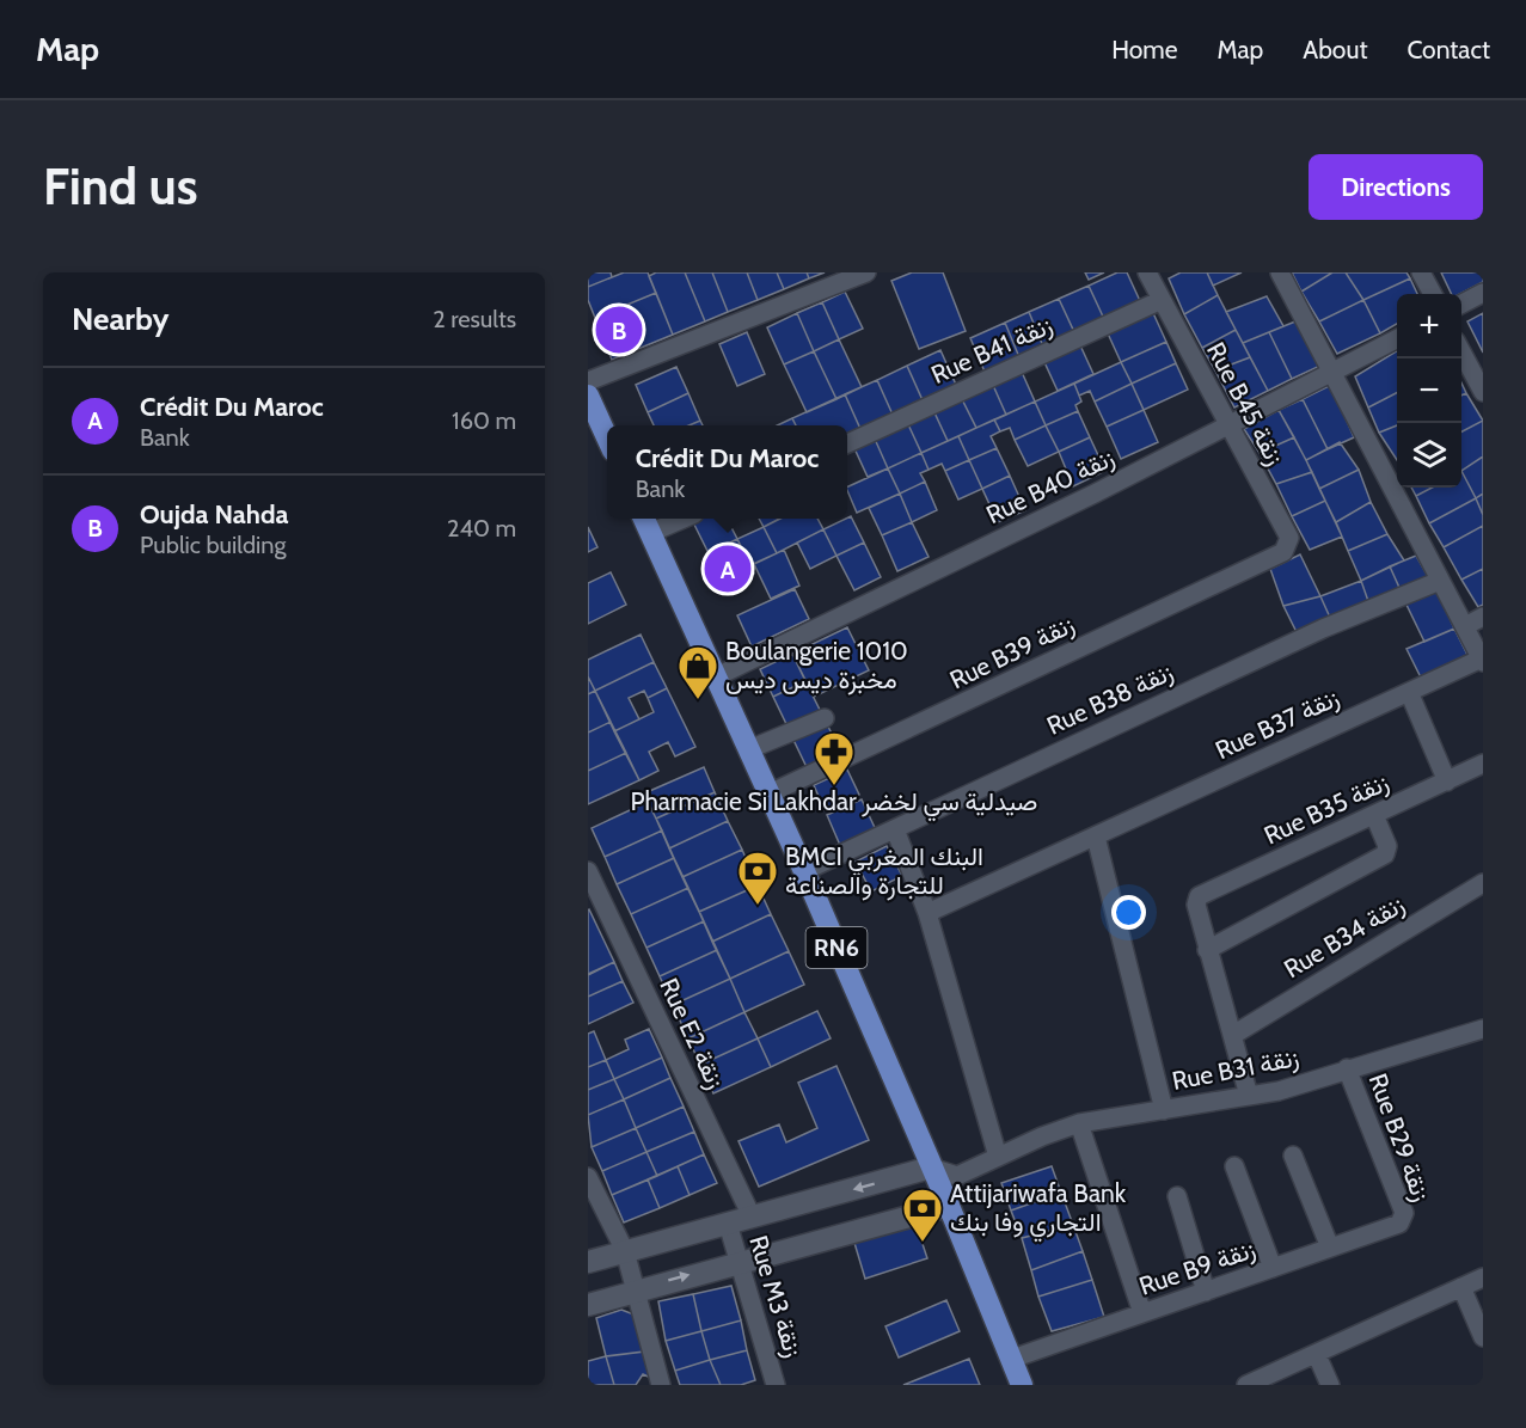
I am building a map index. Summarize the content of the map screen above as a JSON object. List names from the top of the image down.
{
  "streets": {
    "main road": ["RN6"],
    "street": [
      "Rue B41 زنقة",
      "Rue B45 زنقة",
      "Rue B40 زنقة",
      "Rue B39 زنقة",
      "Rue B38 زنقة",
      "Rue B37 زنقة",
      "Rue B35 زنقة",
      "Rue B34 زنقة",
      "Rue E2 زنقة",
      "Rue B31 زنقة",
      "Rue B29 زنقة",
      "Rue B9 زنقة",
      "Rue M3 زنقة"
    ]
  },
  "crossings": [
    ["Rue B41 زنقة", "Rue B45 زنقة"],
    ["Rue B45 زنقة", "Rue B40 زنقة"],
    ["Rue B45 زنقة", "Rue B39 زنقة"],
    ["Rue B40 زنقة", "RN6"],
    ["Rue B39 زنقة", "RN6"],
    ["Rue B38 زنقة", "RN6"],
    ["RN6", "Rue B9 زنقة"],
    ["Rue B31 زنقة", "Rue B29 زنقة"],
    ["Rue B29 زنقة", "Rue B9 زنقة"]
  ],
  "places": {
    "shop": ["Boulangerie 1010 مخبزة ديس ديس"],
    "pharmacy": ["Pharmacie Si Lakhdar صيدلية سي لخضر"],
    "bank": ["BMCI البنك المغربي للتجارة والصناعة", "Attijariwafa Bank التجاري وفا بنك"]
  },
  "page": {
    "header": "Map",
    "nav": [
      "Home",
      "Map",
      "About",
      "Contact"
    ],
    "buttons": "Directions",
    "title": "Find us",
    "heading": ["Nearby", "2 results"],
    "map_buttons": ["+", "−"],
    "pins": ["B", "A"],
    "list": [
      {
        "mark": "A",
        "name": "Crédit Du Maroc",
        "note": "Bank",
        "value": "160 m"
      },
      {
        "mark": "B",
        "name": "Oujda Nahda",
        "note": "Public building",
        "value": "240 m"
      }
    ],
    "popup": ["Crédit Du Maroc", "Bank"]
  }
}
